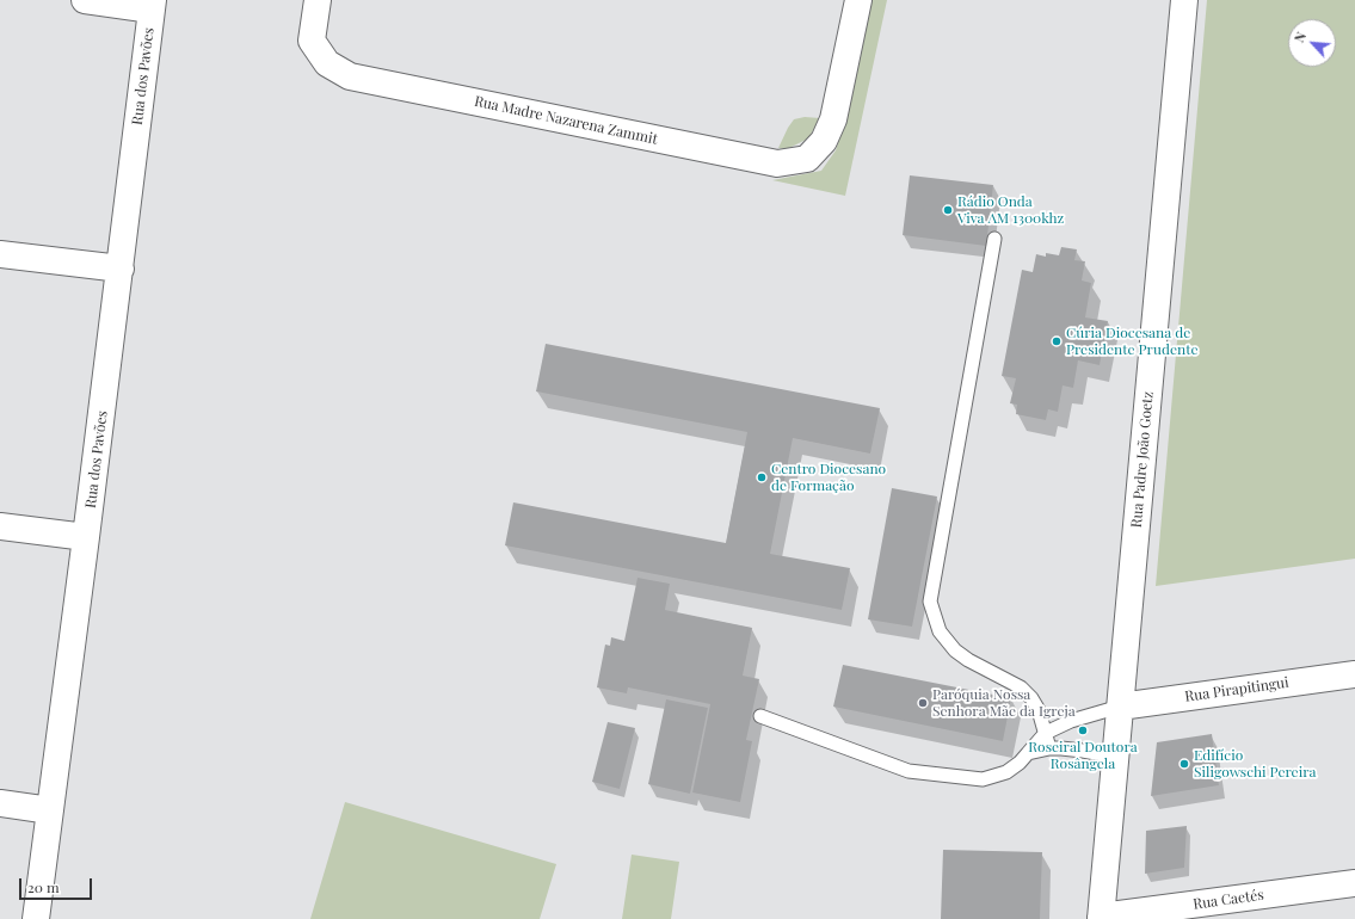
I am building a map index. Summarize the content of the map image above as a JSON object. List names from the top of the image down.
{
  "streets": {
    "street": [
      "Rua dos Pavões",
      "Rua Madre Nazarena Zammit",
      "Rua Padre João Goetz",
      "Rua Pirapitingui",
      "Rua Caetés"
    ]
  },
  "crossings": [
    ["Rua Padre João Goetz", "Rua Pirapitingui"],
    ["Rua Padre João Goetz", "Rua Caetés"]
  ],
  "places": [
    "Rádio Onda Viva AM 1300khz",
    "Cúria Diocesana de Presidente Prudente",
    "Centro Diocesano de Formação",
    "Paróquia Nossa Senhora Mãe da Igreja",
    "Roseiral Doutora Rosângela",
    "Edifício Siligowschi Pereira"
  ],
  "scale_bar": "20 m",
  "north": "top left"
}
